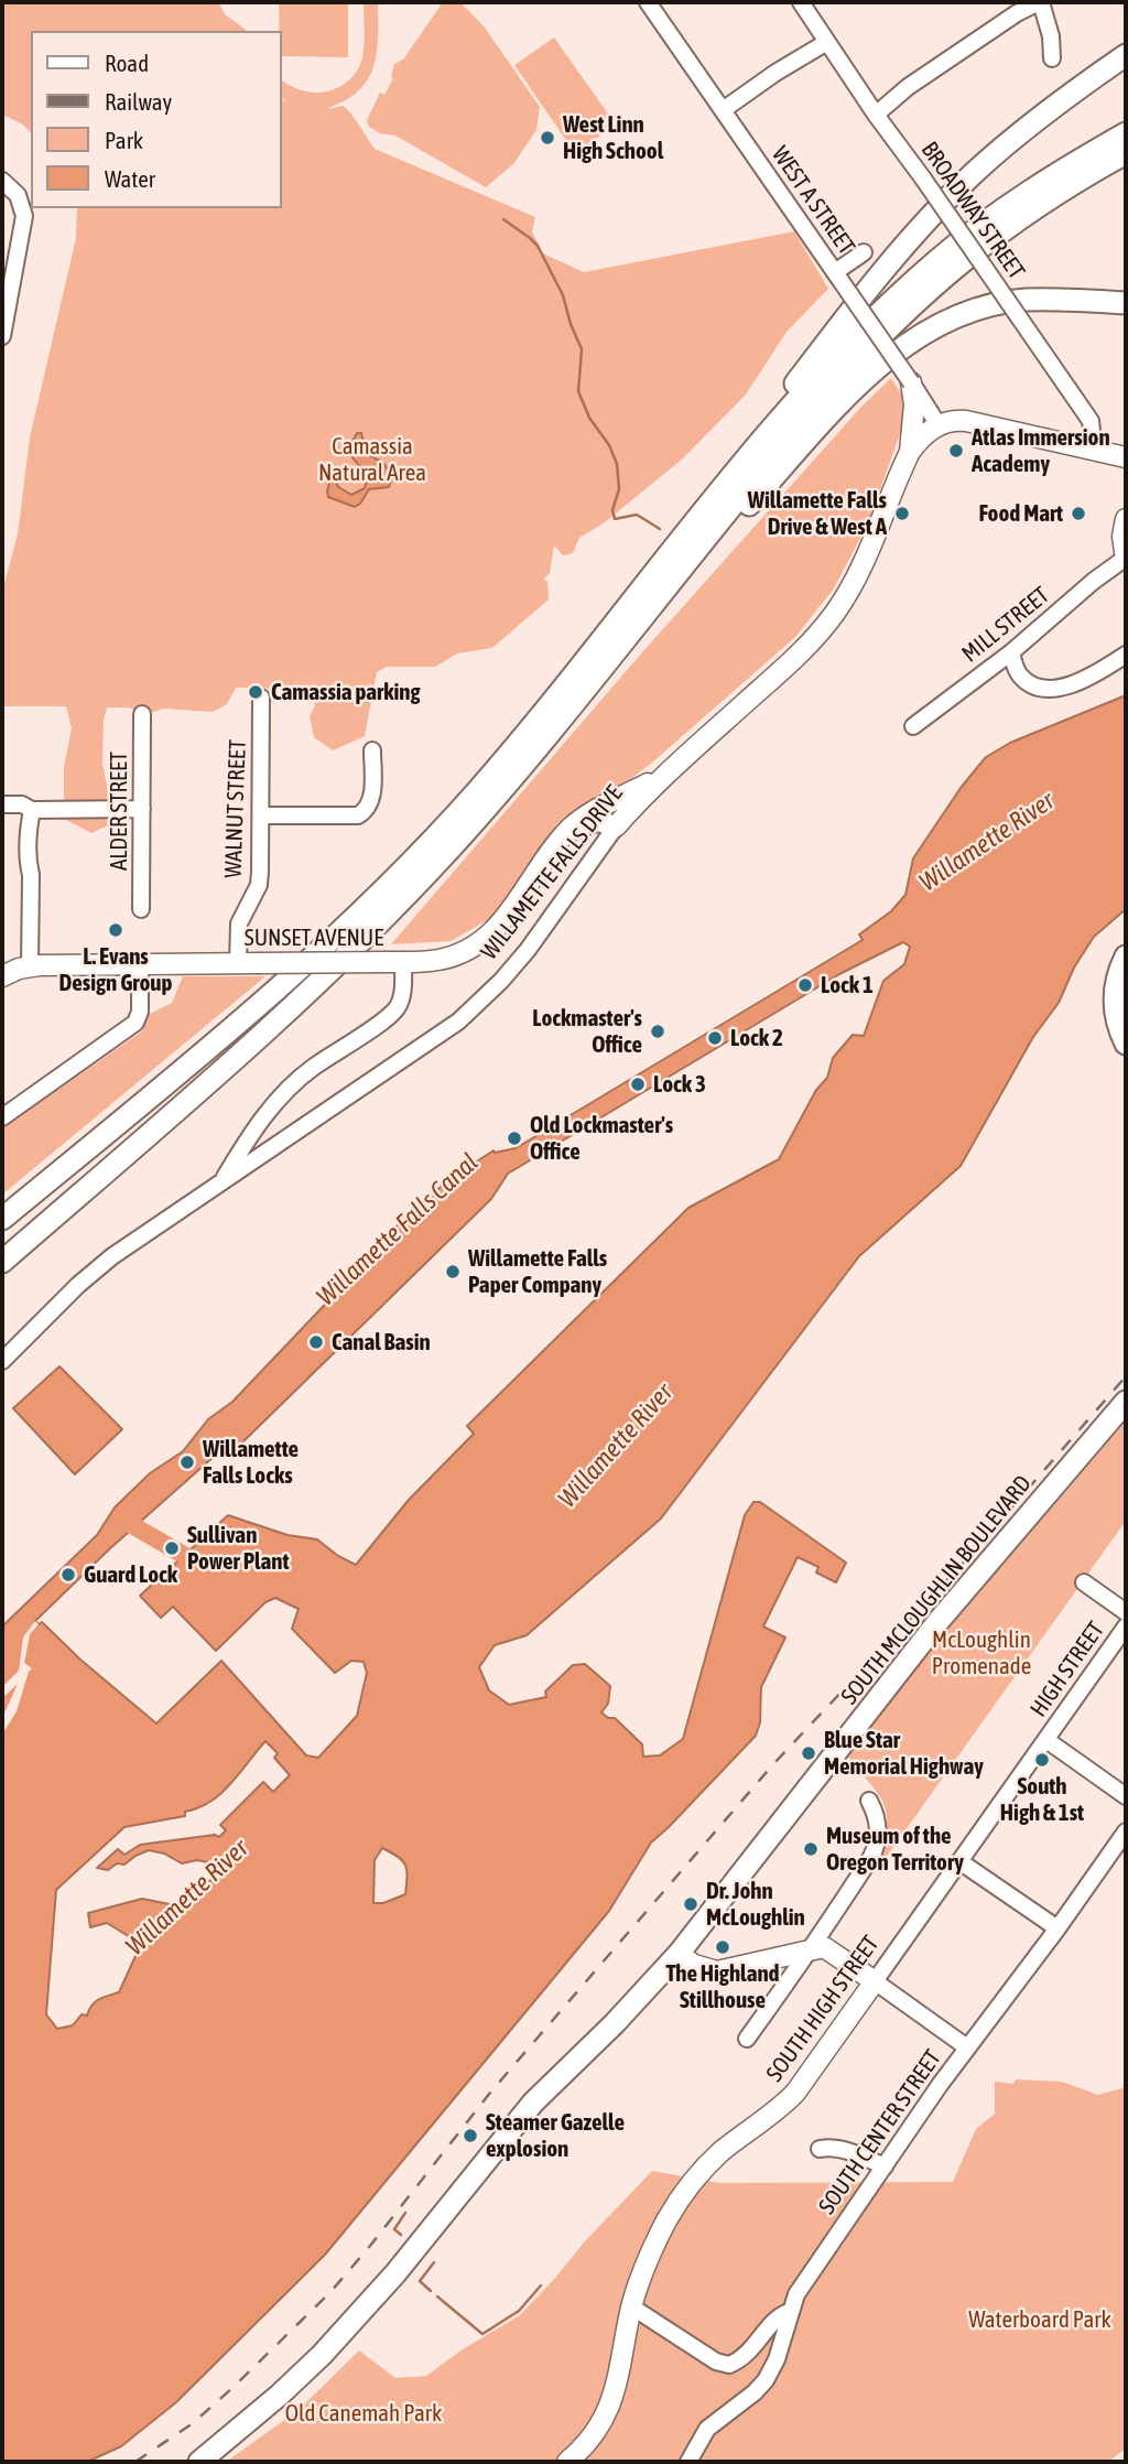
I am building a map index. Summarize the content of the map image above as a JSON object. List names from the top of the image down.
{
  "streets": {
    "highway": ["SOUTH MCLOUGHLIN BOULEVARD"],
    "main road": ["WILLAMETTE FALLS DRIVE", "SUNSET AVENUE", "SOUTH HIGH STREET"],
    "street": [
      "WEST A STREET",
      "BROADWAY STREET",
      "MILL STREET",
      "WALNUT STREET",
      "ALDER STREET",
      "HIGH STREET",
      "SOUTH CENTER STREET"
    ]
  },
  "crossings": [
    ["WEST A STREET", "WILLAMETTE FALLS DRIVE"],
    ["WALNUT STREET", "SUNSET AVENUE"],
    ["WILLAMETTE FALLS DRIVE", "SUNSET AVENUE"],
    ["HIGH STREET", "SOUTH HIGH STREET"]
  ],
  "water": ["Willamette River", "Willamette Falls Canal"],
  "parks": [
    "Camassia Natural Area",
    "McLoughlin Promenade",
    "Waterboard Park",
    "Old Canemah Park"
  ],
  "places": [
    "West Linn High School",
    "Atlas Immersion Academy",
    "Willamette Falls Drive & West A",
    "Food Mart",
    "Camassia parking",
    "L. Evans Design Group",
    "Lock 1",
    "Lockmaster's Office",
    "Lock 2",
    "Lock 3",
    "Old Lockmaster's Office",
    "Willamette Falls Paper Company",
    "Canal Basin",
    "Willamette Falls Locks",
    "Sullivan Power Plant",
    "Guard Lock",
    "Blue Star Memorial Highway",
    "South High & 1st",
    "Museum of the Oregon Territory",
    "Dr. John McLoughlin",
    "The Highland Stillhouse",
    "Steamer Gazelle explosion"
  ],
  "legend": [
    "Road",
    "Railway",
    "Park",
    "Water"
  ]
}
